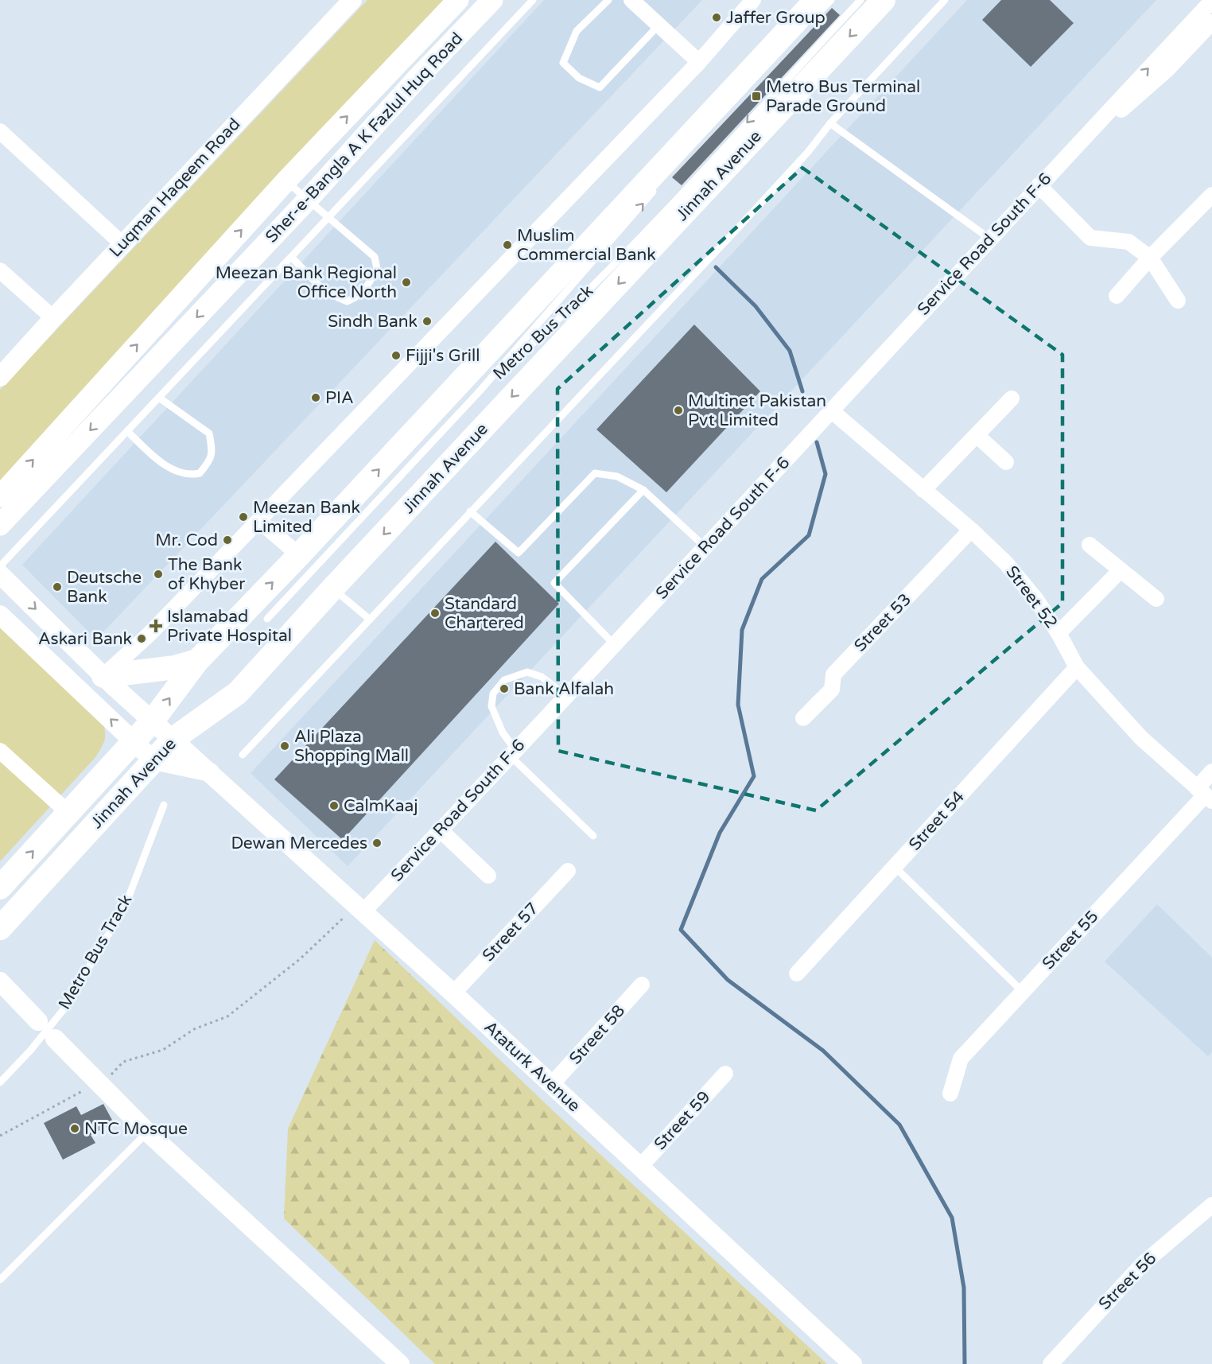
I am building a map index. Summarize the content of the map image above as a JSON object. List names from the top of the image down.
{
  "streets": {
    "main road": ["Sher-e-Bangla A K Fazlul Huq Road", "Jinnah Avenue"],
    "street": [
      "Luqman Haqeem Road",
      "Service Road South F-6",
      "Street 52",
      "Street 53",
      "Street 54",
      "Street 57",
      "Street 55",
      "Street 58",
      "Ataturk Avenue",
      "Street 59",
      "Street 56"
    ],
    "lane": ["Metro Bus Track"]
  },
  "crossings": [
    ["Jinnah Avenue", "Ataturk Avenue"],
    ["Service Road South F-6", "Street 52"],
    ["Service Road South F-6", "Ataturk Avenue"],
    ["Street 52", "Street 53"],
    ["Street 52", "Street 54"],
    ["Street 52", "Street 55"],
    ["Street 57", "Ataturk Avenue"],
    ["Street 58", "Ataturk Avenue"],
    ["Ataturk Avenue", "Street 59"]
  ],
  "places": {
    "other": [
      "Jaffer Group",
      "Muslim Commercial Bank",
      "Meezan Bank Regional Office North",
      "Sindh Bank",
      "Fijji's Grill",
      "PIA",
      "Multinet Pakistan Pvt Limited",
      "Meezan Bank Limited",
      "Mr. Cod",
      "The Bank of Khyber",
      "Deutsche Bank",
      "Standard Chartered",
      "Askari Bank",
      "Bank Alfalah",
      "Ali Plaza Shopping Mall",
      "CalmKaaj",
      "Dewan Mercedes",
      "NTC Mosque"
    ],
    "transit": ["Metro Bus Terminal Parade Ground"],
    "health": ["Islamabad Private Hospital"]
  }
}
